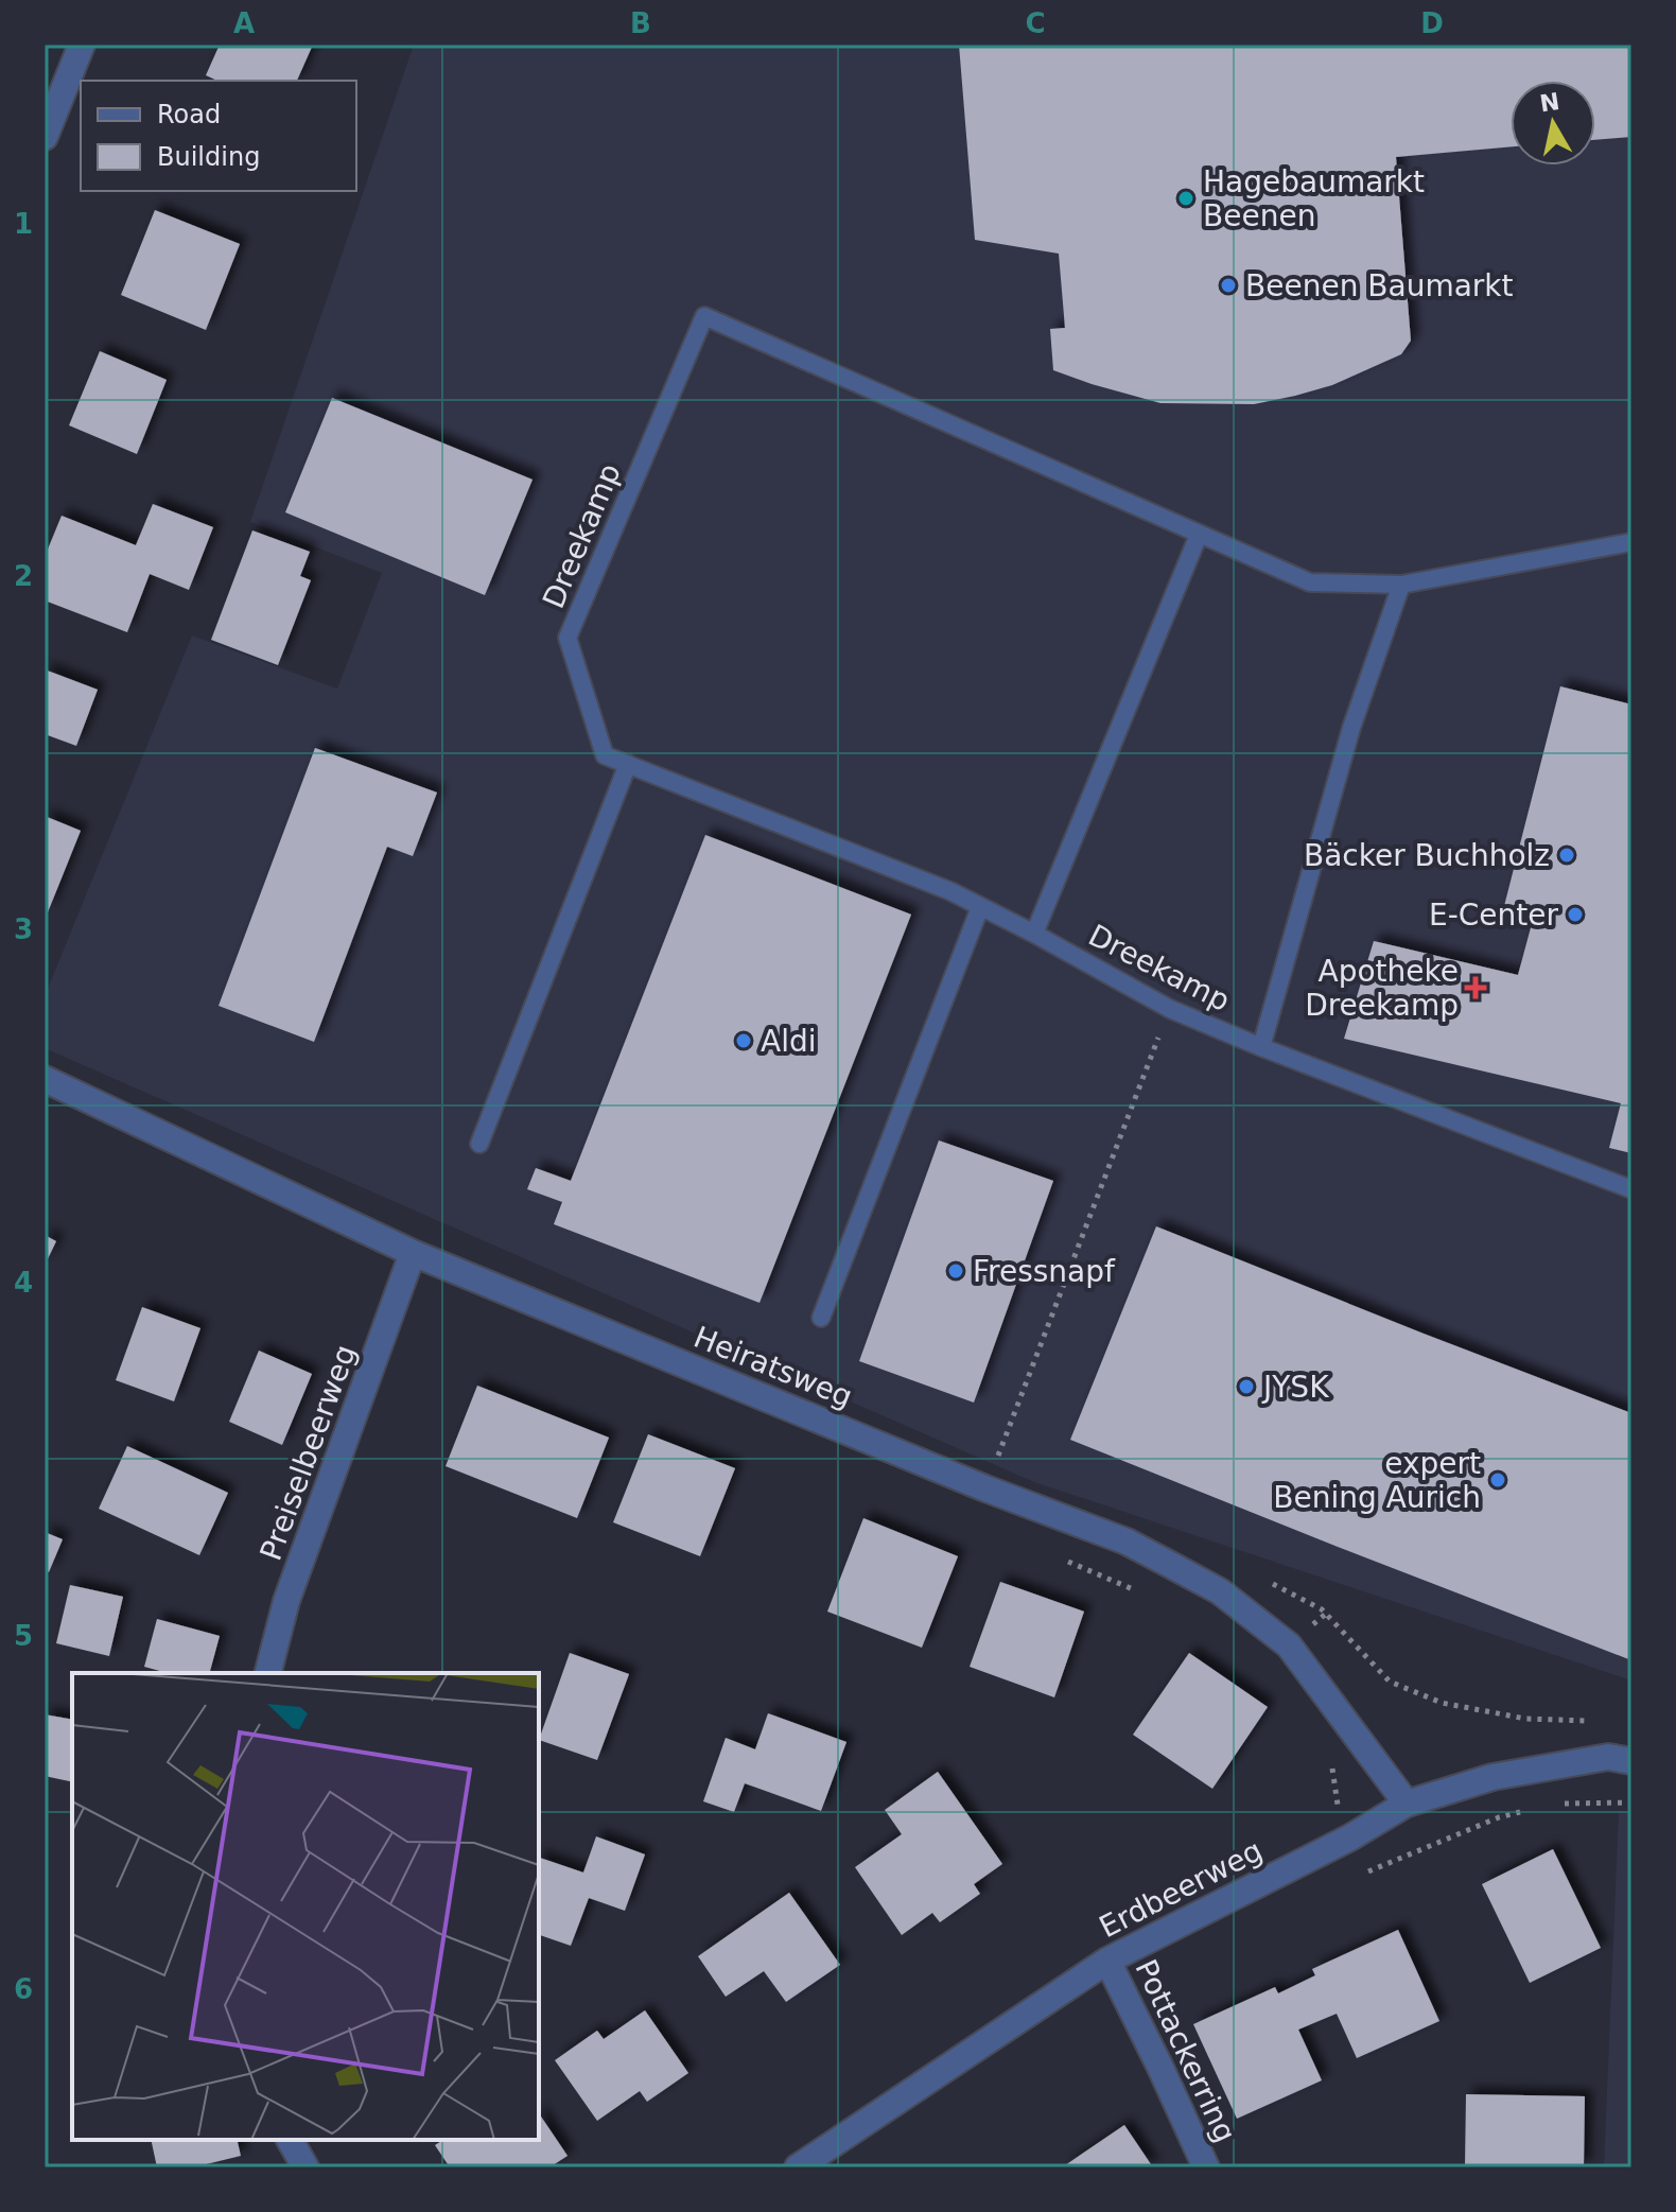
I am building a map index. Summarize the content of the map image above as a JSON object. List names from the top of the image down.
{
  "streets": {
    "street": [
      "Heiratsweg",
      "Preiselbeerweg",
      "Erdbeerweg",
      "Pottackerring"
    ],
    "lane": ["Dreekamp"]
  },
  "crossings": [
    ["Heiratsweg", "Preiselbeerweg"],
    ["Heiratsweg", "Erdbeerweg"],
    ["Erdbeerweg", "Pottackerring"]
  ],
  "places": {
    "other": [
      "Hagebaumarkt Beenen",
      "Beenen Baumarkt",
      "Bäcker Buchholz",
      "E-Center",
      "Aldi",
      "Fressnapf",
      "JYSK",
      "expert Bening Aurich"
    ],
    "health": ["Apotheke Dreekamp"]
  },
  "legend": ["Road", "Building"],
  "north": "top",
  "grid": {
    "columns": [
      "A",
      "B",
      "C",
      "D"
    ],
    "rows": [
      "1",
      "2",
      "3",
      "4",
      "5",
      "6"
    ]
  }
}
